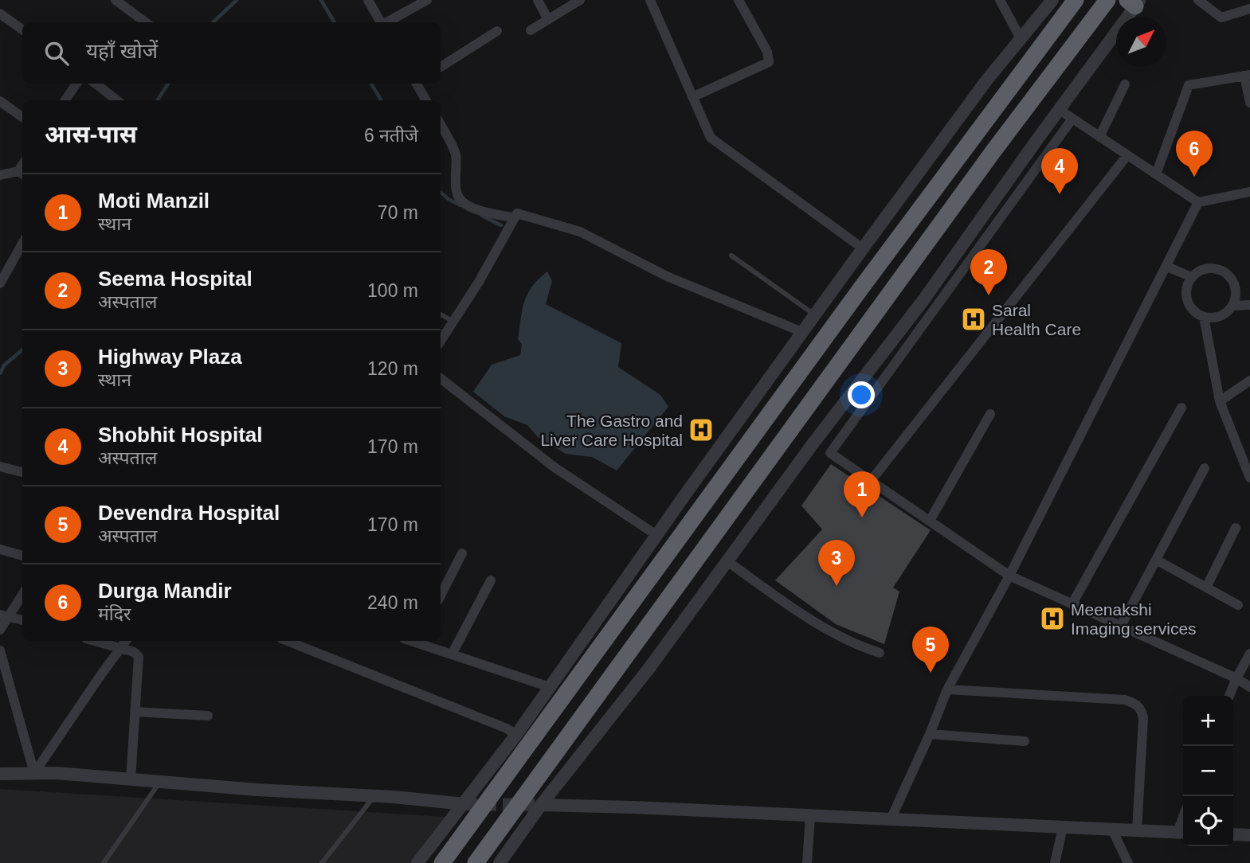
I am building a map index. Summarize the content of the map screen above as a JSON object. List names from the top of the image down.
{
  "places": {
    "hospital": ["Saral Health Care", "The Gastro and Liver Care Hospital", "Meenakshi Imaging services"]
  },
  "north": "top right",
  "page": {
    "search": "यहाँ खोजें",
    "heading": ["आस-पास", "6 नतीजे"],
    "pins": [
      "6",
      "4",
      "2",
      "1",
      "3",
      "5"
    ],
    "list": [
      {
        "mark": "1",
        "name": "Moti Manzil",
        "note": "स्थान",
        "value": "70 m"
      },
      {
        "mark": "2",
        "name": "Seema Hospital",
        "note": "अस्पताल",
        "value": "100 m"
      },
      {
        "mark": "3",
        "name": "Highway Plaza",
        "note": "स्थान",
        "value": "120 m"
      },
      {
        "mark": "4",
        "name": "Shobhit Hospital",
        "note": "अस्पताल",
        "value": "170 m"
      },
      {
        "mark": "5",
        "name": "Devendra Hospital",
        "note": "अस्पताल",
        "value": "170 m"
      },
      {
        "mark": "6",
        "name": "Durga Mandir",
        "note": "मंदिर",
        "value": "240 m"
      }
    ],
    "map_buttons": ["+", "−"]
  }
}
